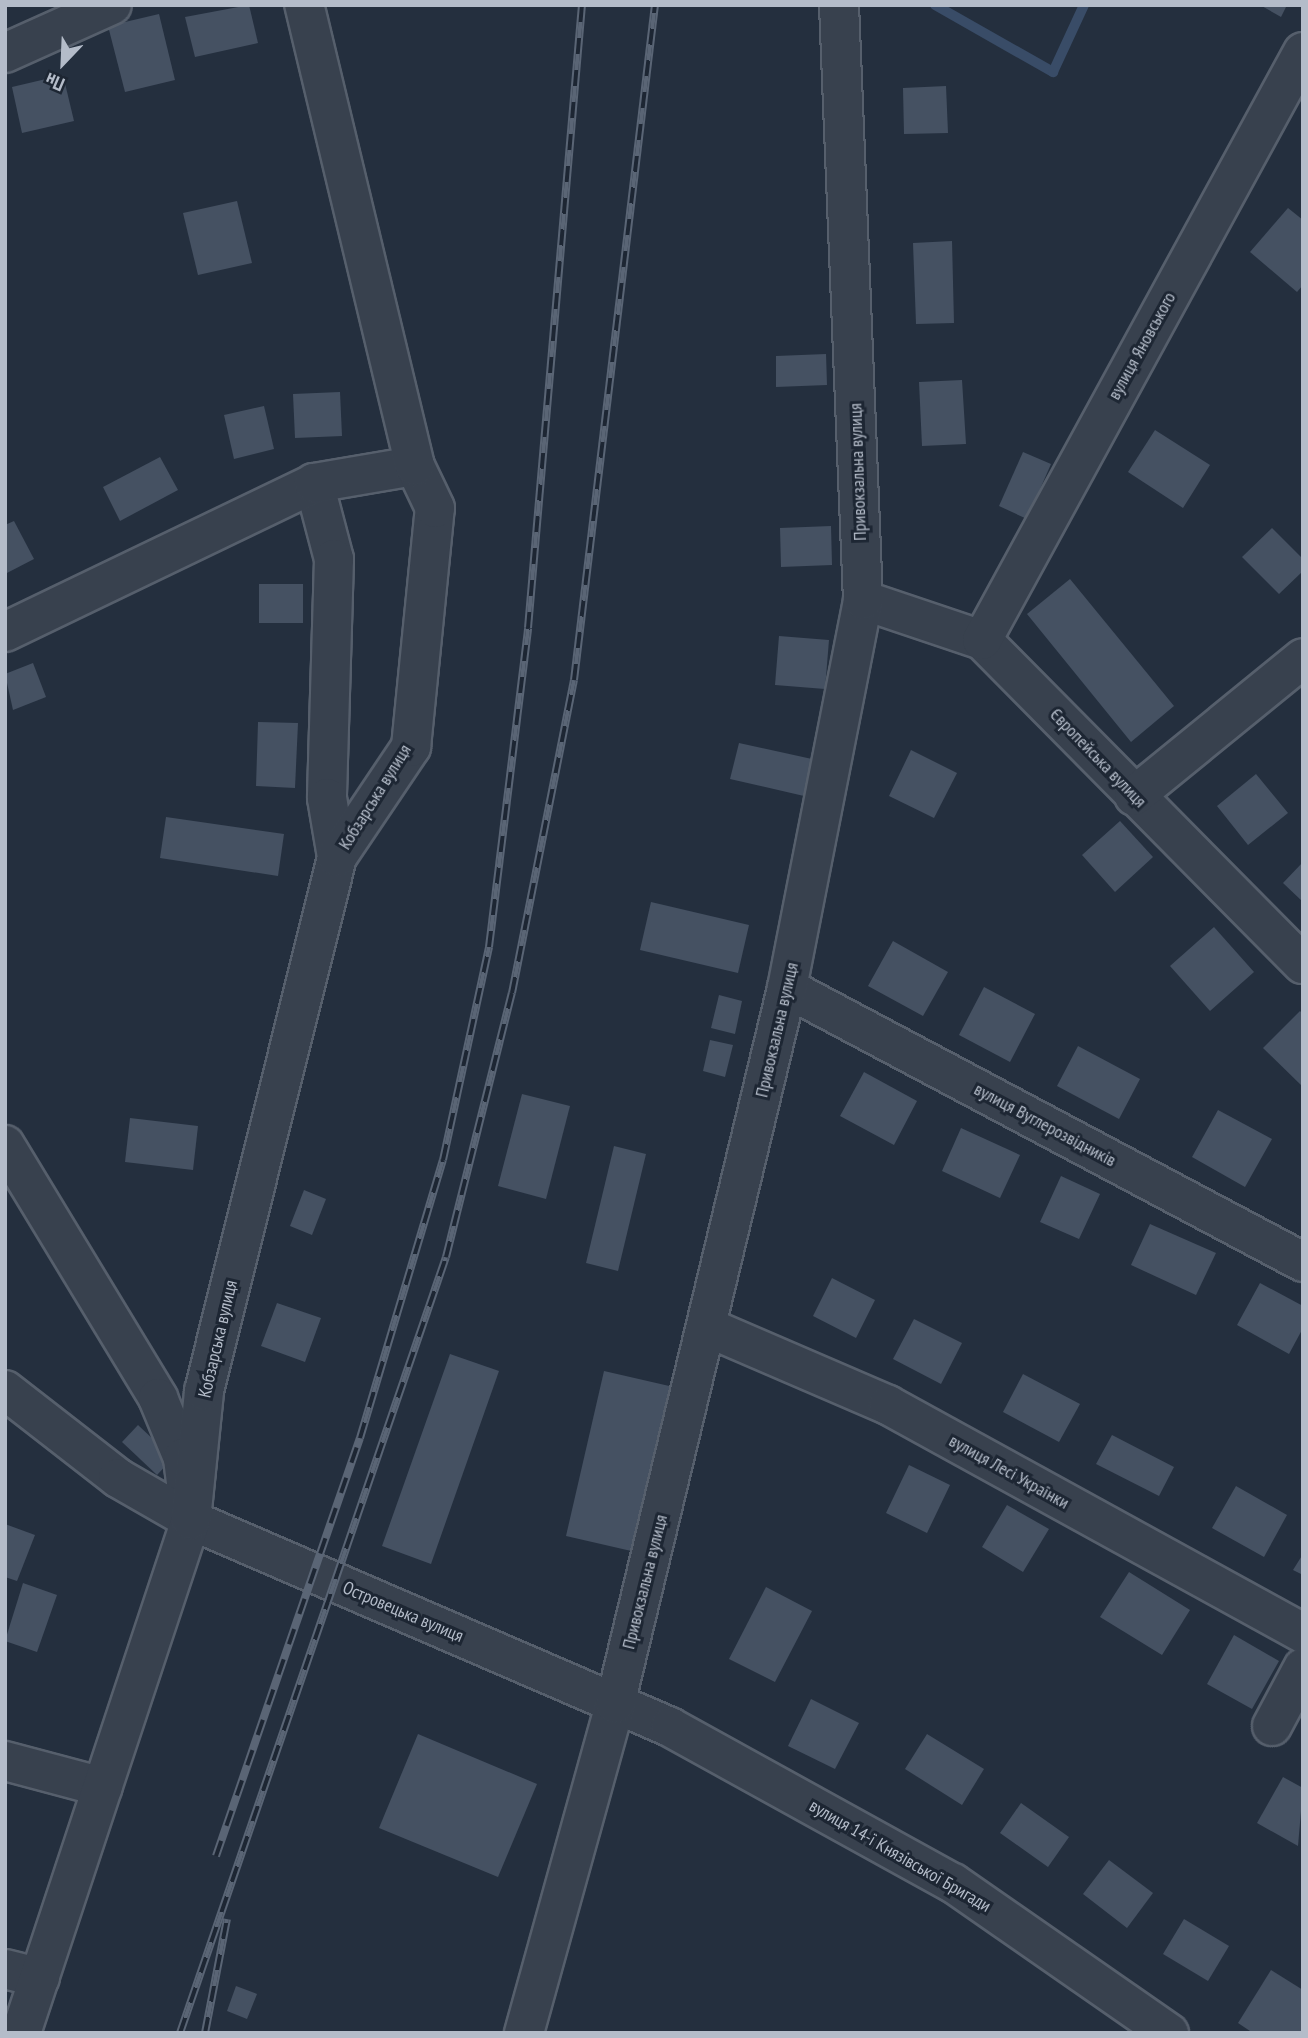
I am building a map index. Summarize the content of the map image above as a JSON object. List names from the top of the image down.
{
  "streets": {
    "street": [
      "вулиця Яновського",
      "Привокзальна вулиця",
      "Європейська вулиця",
      "Кобзарська вулиця",
      "вулиця Вуглерозвідників",
      "вулиця Лесі Українки",
      "Островецька вулиця",
      "вулиця 14-ї Князівської Бригади"
    ]
  },
  "crossings": [
    ["вулиця Яновського", "Європейська вулиця"],
    ["Привокзальна вулиця", "Європейська вулиця"],
    ["Привокзальна вулиця", "вулиця Вуглерозвідників"],
    ["Привокзальна вулиця", "вулиця Лесі Українки"],
    ["Привокзальна вулиця", "Островецька вулиця"],
    ["Привокзальна вулиця", "вулиця 14-ї Князівської Бригади"],
    ["Кобзарська вулиця", "Островецька вулиця"],
    ["Островецька вулиця", "вулиця 14-ї Князівської Бригади"]
  ],
  "north": "bottom left"
}
